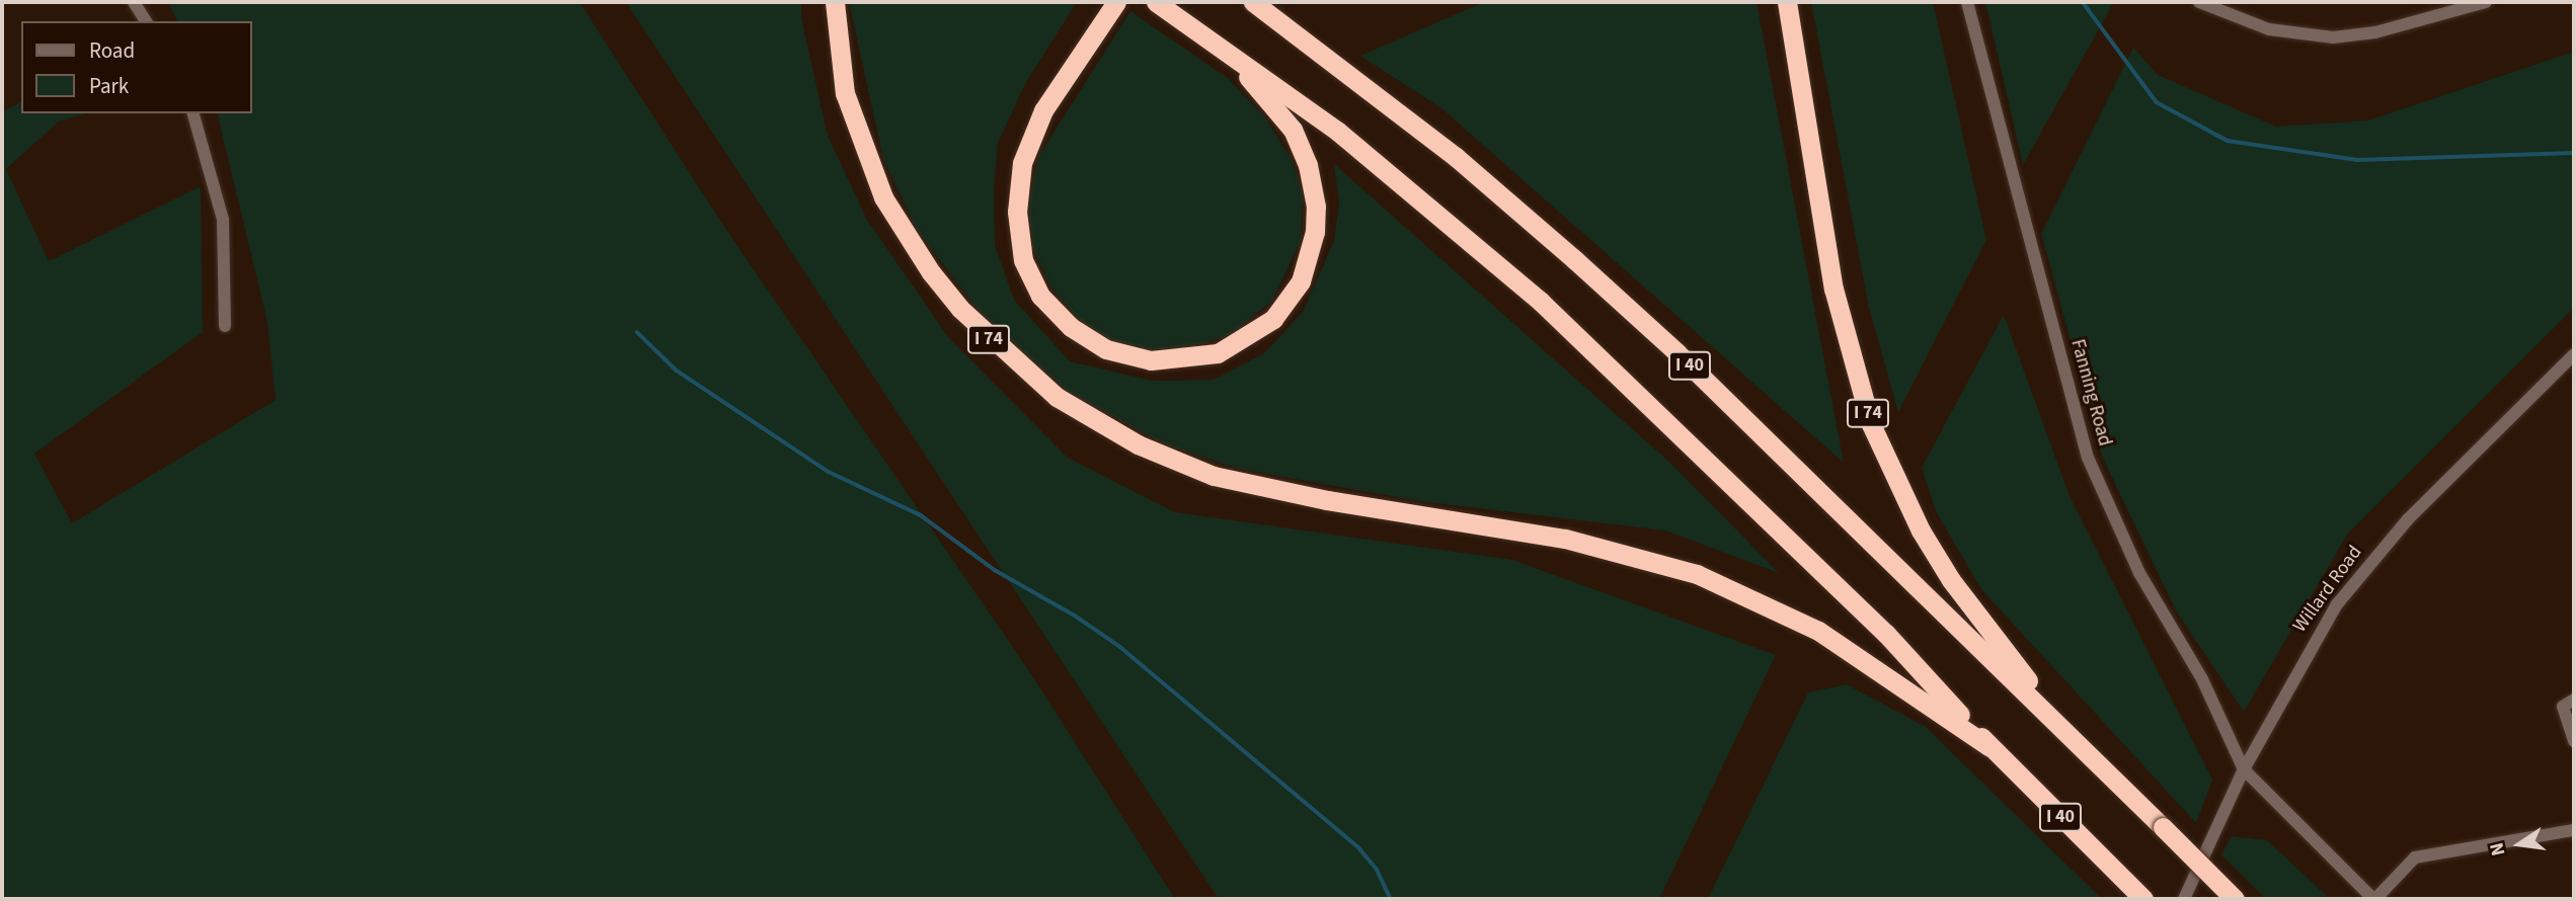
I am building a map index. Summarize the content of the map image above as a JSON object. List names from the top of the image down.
{
  "streets": {
    "highway": ["I 74", "I 40"],
    "street": ["Fanning Road", "Willard Road"]
  },
  "crossings": [
    ["I 74", "I 40"],
    ["Fanning Road", "Willard Road"]
  ],
  "legend": ["Road", "Park"],
  "north": "left"
}
